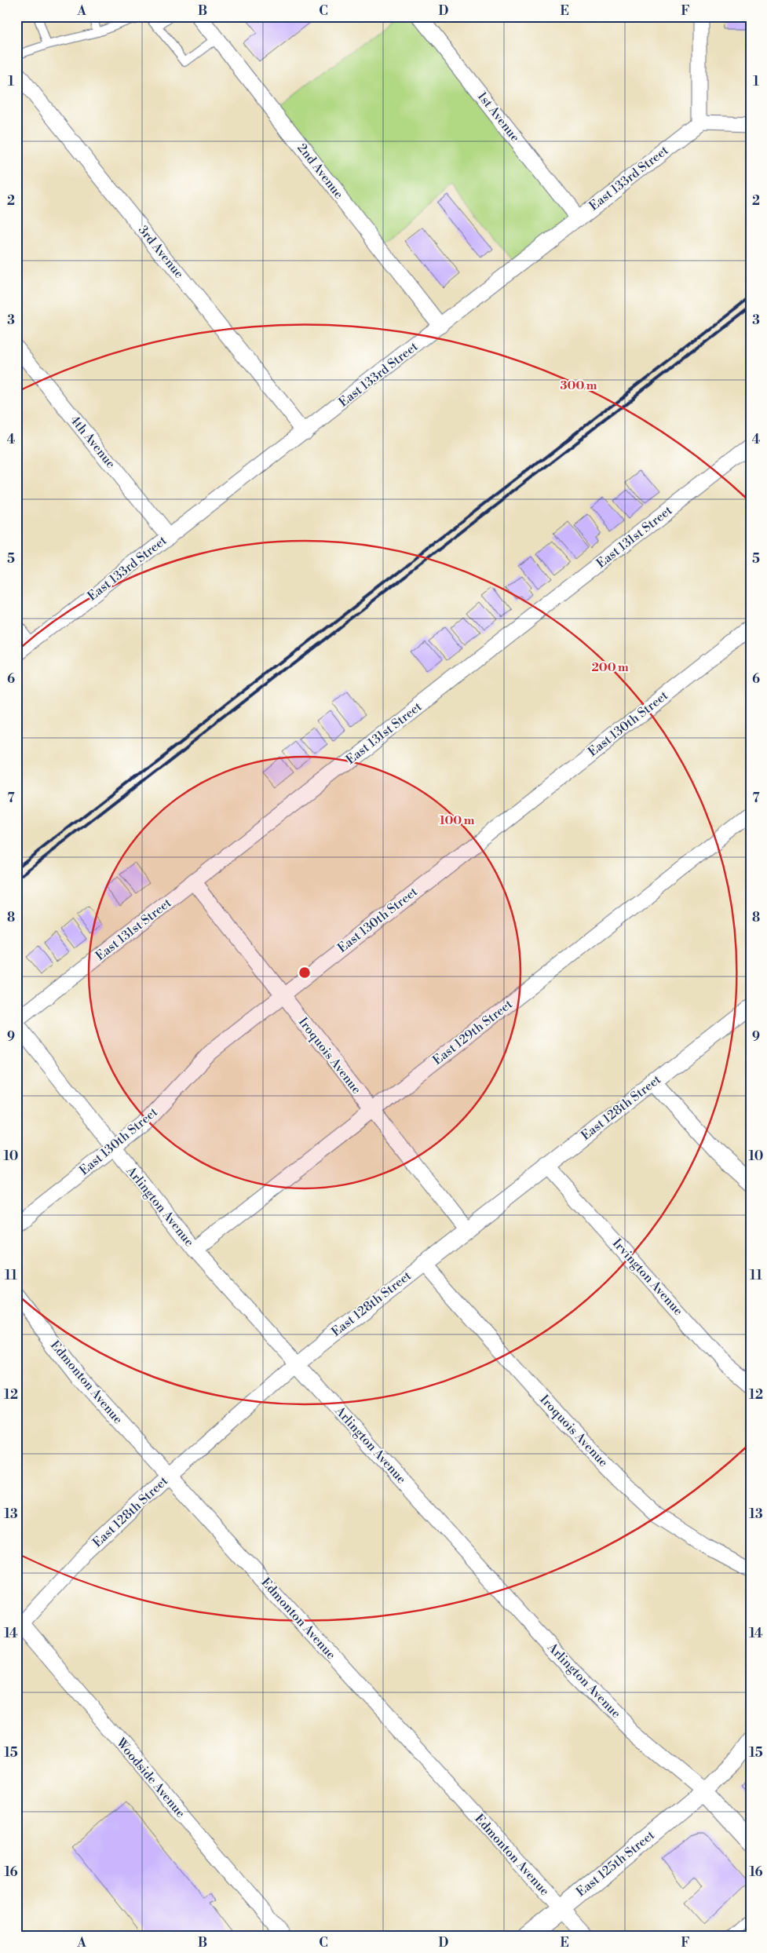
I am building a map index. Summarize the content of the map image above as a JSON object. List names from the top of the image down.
{
  "streets": {
    "street": [
      "1st Avenue",
      "2nd Avenue",
      "East 133rd Street",
      "3rd Avenue",
      "4th Avenue",
      "East 131st Street",
      "East 130th Street",
      "East 129th Street",
      "Iroquois Avenue",
      "East 128th Street",
      "Arlington Avenue",
      "Irvington Avenue",
      "Edmonton Avenue",
      "Woodside Avenue",
      "East 125th Street"
    ]
  },
  "crossings": [
    ["1st Avenue", "East 133rd Street"],
    ["2nd Avenue", "East 133rd Street"],
    ["East 133rd Street", "3rd Avenue"],
    ["East 133rd Street", "4th Avenue"],
    ["East 131st Street", "Iroquois Avenue"],
    ["East 130th Street", "Iroquois Avenue"],
    ["East 130th Street", "Arlington Avenue"],
    ["East 129th Street", "Iroquois Avenue"],
    ["East 129th Street", "Arlington Avenue"],
    ["Iroquois Avenue", "East 128th Street"],
    ["East 128th Street", "Arlington Avenue"],
    ["East 128th Street", "Irvington Avenue"],
    ["East 128th Street", "Edmonton Avenue"],
    ["East 128th Street", "Woodside Avenue"],
    ["Arlington Avenue", "East 125th Street"],
    ["Edmonton Avenue", "East 125th Street"]
  ],
  "grid": {
    "columns": [
      "A",
      "B",
      "C",
      "D",
      "E",
      "F"
    ],
    "rows": [
      "1",
      "2",
      "3",
      "4",
      "5",
      "6",
      "7",
      "8",
      "9",
      "10",
      "11",
      "12",
      "13",
      "14",
      "15",
      "16"
    ]
  },
  "rings": ["300 m", "200 m", "100 m"]
}
